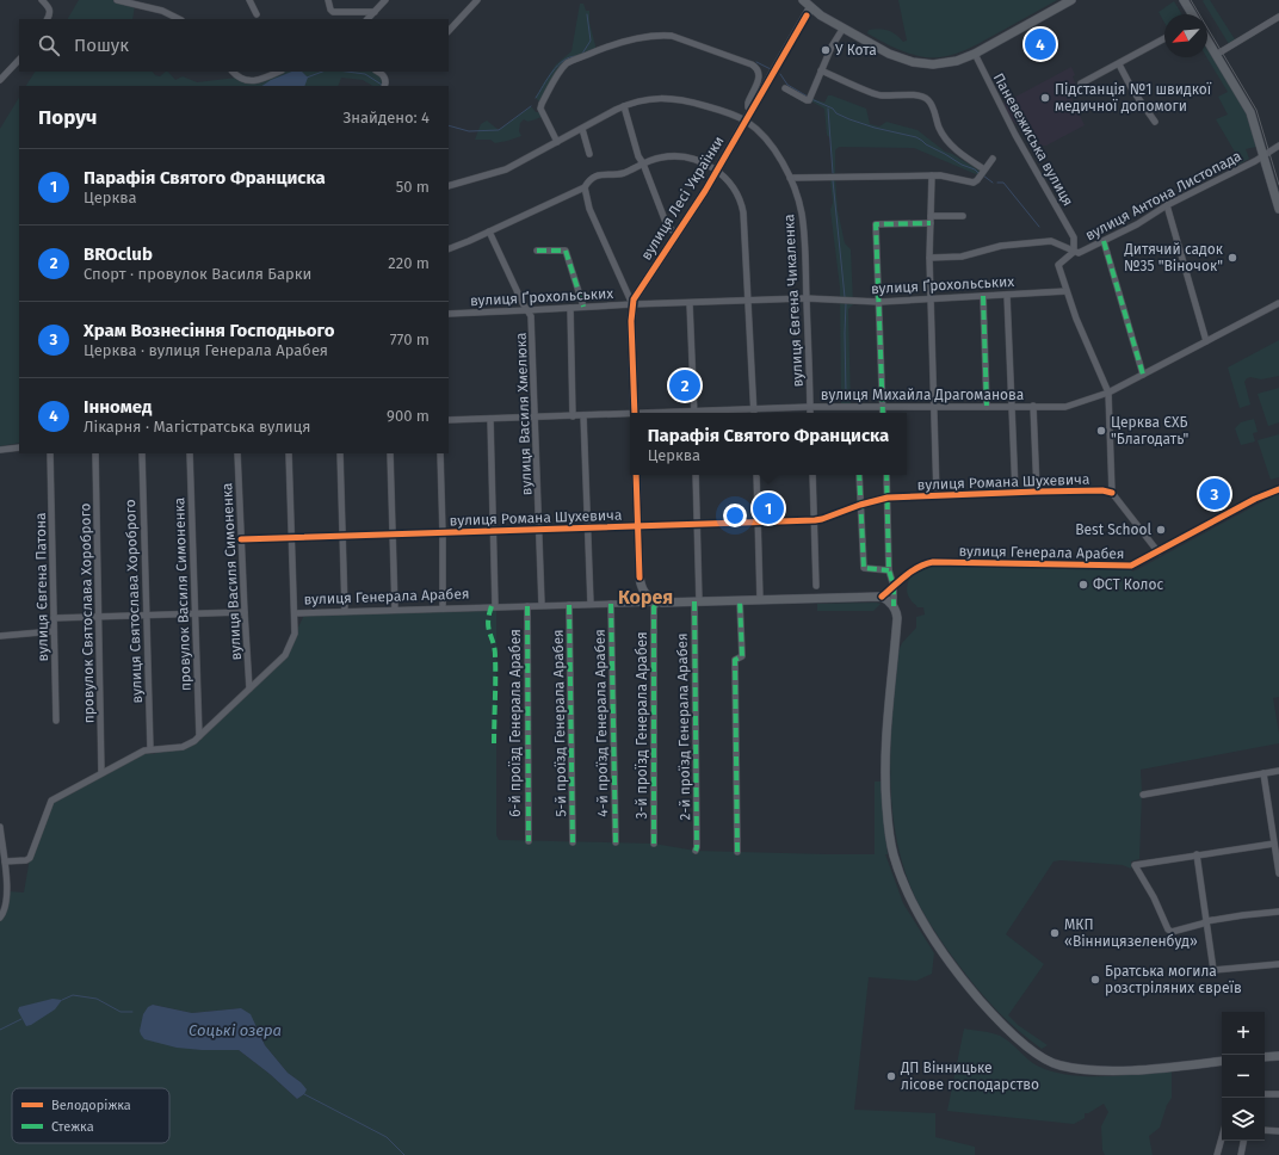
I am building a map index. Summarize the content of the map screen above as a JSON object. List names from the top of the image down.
{
  "streets": {
    "main road": ["вулиця Лесі Українки"],
    "street": [
      "Паневежиська вулиця",
      "вулиця Антона Листопада",
      "вулиця Ґрохольських",
      "вулиця Євгена Чикаленка",
      "вулиця Михайла Драгоманова",
      "вулиця Василя Хмелюка",
      "вулиця Романа Шухевича",
      "вулиця Генерала Арабея",
      "вулиця Василя Симоненка",
      "вулиця Євгена Патона",
      "провулок Василя Симоненка",
      "вулиця Святослава Хороброго",
      "провулок Святослава Хороброго",
      "6-й проїзд Генерала Арабея",
      "5-й проїзд Генерала Арабея",
      "4-й проїзд Генерала Арабея",
      "3-й проїзд Генерала Арабея",
      "2-й проїзд Генерала Арабея"
    ]
  },
  "crossings": [
    ["Паневежиська вулиця", "вулиця Антона Листопада"],
    ["вулиця Лесі Українки", "вулиця Ґрохольських"],
    ["вулиця Лесі Українки", "вулиця Євгена Чикаленка"],
    ["вулиця Ґрохольських", "вулиця Євгена Чикаленка"],
    ["вулиця Ґрохольських", "вулиця Василя Хмелюка"],
    ["вулиця Євгена Чикаленка", "вулиця Михайла Драгоманова"],
    ["вулиця Михайла Драгоманова", "вулиця Василя Хмелюка"],
    ["вулиця Василя Хмелюка", "вулиця Романа Шухевича"],
    ["вулиця Василя Хмелюка", "вулиця Генерала Арабея"],
    ["вулиця Романа Шухевича", "вулиця Василя Симоненка"],
    ["вулиця Романа Шухевича", "2-й проїзд Генерала Арабея"],
    ["вулиця Генерала Арабея", "вулиця Василя Симоненка"],
    ["вулиця Генерала Арабея", "провулок Василя Симоненка"],
    ["вулиця Генерала Арабея", "вулиця Святослава Хороброго"],
    ["вулиця Генерала Арабея", "провулок Святослава Хороброго"],
    ["вулиця Генерала Арабея", "6-й проїзд Генерала Арабея"],
    ["вулиця Генерала Арабея", "5-й проїзд Генерала Арабея"],
    ["вулиця Генерала Арабея", "4-й проїзд Генерала Арабея"],
    ["вулиця Генерала Арабея", "3-й проїзд Генерала Арабея"]
  ],
  "districts": ["Корея"],
  "water": ["Соцькі озера"],
  "places": [
    "У Кота",
    "Підстанція №1 швидкої медичної допомоги",
    "Дитячий садок №35 \"Віночок\"",
    "Церква ЄХБ \"Благодать\"",
    "Best School",
    "ФСТ Колос",
    "МКП «Вінницязеленбуд»",
    "Братська могила розстріляних євреїв",
    "ДП Вінницьке лісове господарство"
  ],
  "legend": ["Велодоріжка", "Стежка"],
  "north": "bottom left",
  "page": {
    "search": "Пошук",
    "pins": [
      "4",
      "2",
      "3",
      "1"
    ],
    "heading": ["Поруч", "Знайдено: 4"],
    "list": [
      {
        "mark": "1",
        "name": "Парафія Святого Франциска",
        "note": "Церква",
        "value": "50 m"
      },
      {
        "mark": "2",
        "name": "BROclub",
        "note": "Спорт · провулок Василя Барки",
        "value": "220 m"
      },
      {
        "mark": "3",
        "name": "Храм Вознесіння Господнього",
        "note": "Церква · вулиця Генерала Арабея",
        "value": "770 m"
      },
      {
        "mark": "4",
        "name": "Інномед",
        "note": "Лікарня · Магістратська вулиця",
        "value": "900 m"
      }
    ],
    "popup": ["Парафія Святого Франциска", "Церква"],
    "map_buttons": ["+", "−"]
  }
}
